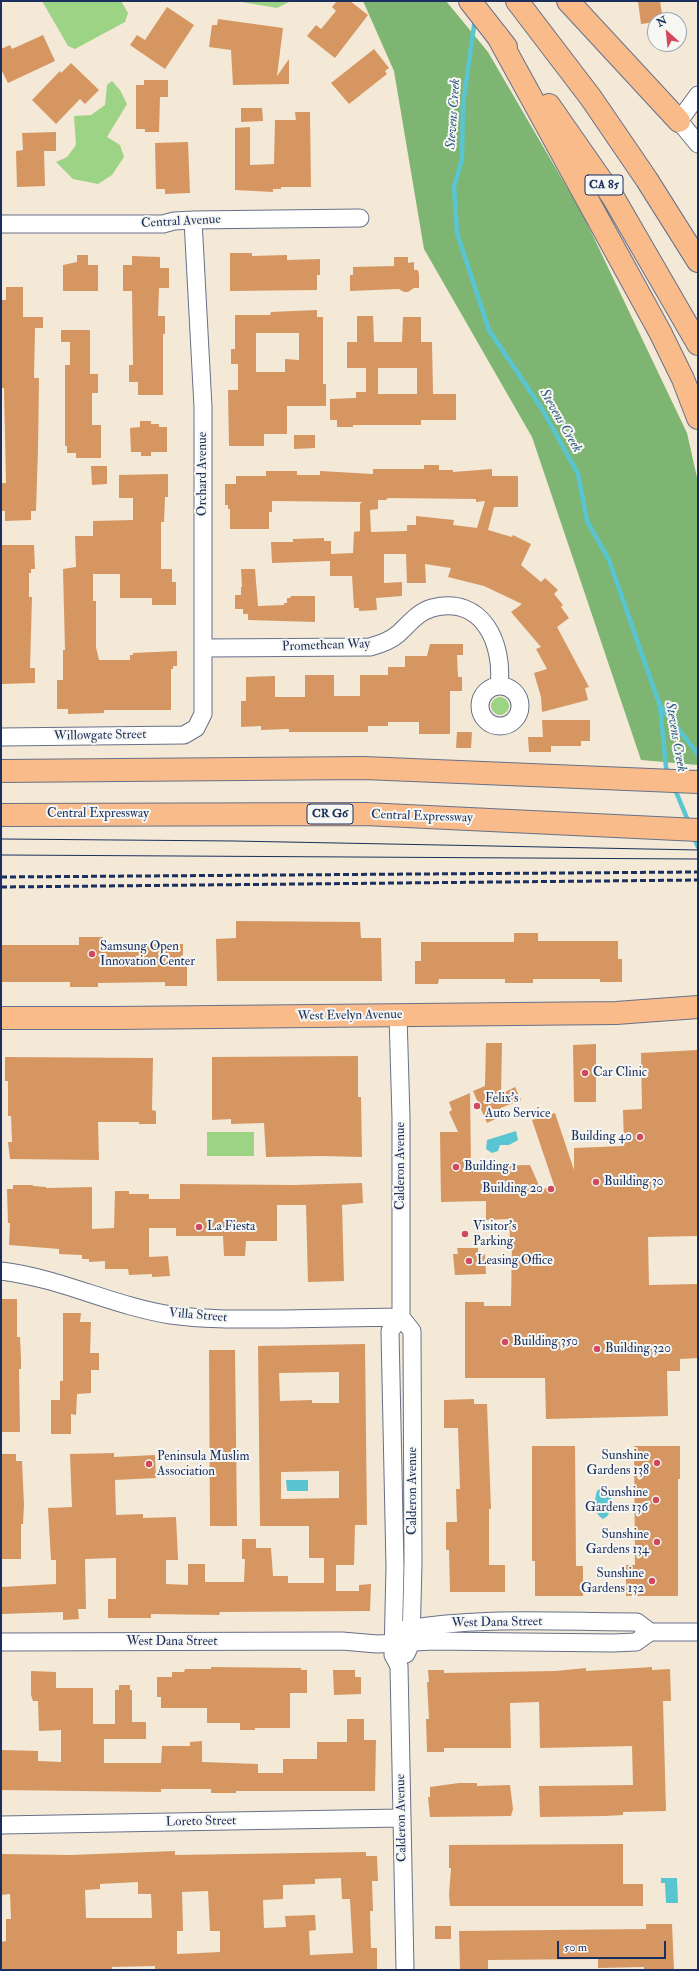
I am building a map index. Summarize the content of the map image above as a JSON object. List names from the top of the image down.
{
  "streets": {
    "main road": [
      "CA 85",
      "Central Expressway",
      "CR G6",
      "West Evelyn Avenue"
    ],
    "street": [
      "Central Avenue",
      "Orchard Avenue",
      "Promethean Way",
      "Willowgate Street",
      "Calderon Avenue",
      "Villa Street",
      "West Dana Street",
      "Loreto Street"
    ]
  },
  "crossings": [
    ["Central Avenue", "Orchard Avenue"],
    ["Orchard Avenue", "Promethean Way"],
    ["Orchard Avenue", "Willowgate Street"],
    ["West Evelyn Avenue", "Calderon Avenue"],
    ["Calderon Avenue", "Villa Street"],
    ["Calderon Avenue", "West Dana Street"],
    ["Calderon Avenue", "Loreto Street"]
  ],
  "water": ["Stevens Creek"],
  "places": [
    "Samsung Open Innovation Center",
    "Car Clinic",
    "Felix's Auto Service",
    "Building 40",
    "Building 1",
    "Building 30",
    "Building 20",
    "La Fiesta",
    "Visitor's Parking",
    "Leasing Office",
    "Building 350",
    "Building 320",
    "Sunshine Gardens 138",
    "Peninsula Muslim Association",
    "Sunshine Gardens 136",
    "Sunshine Gardens 134",
    "Sunshine Gardens 132"
  ],
  "scale_bar": "50 m",
  "north": "top left"
}
